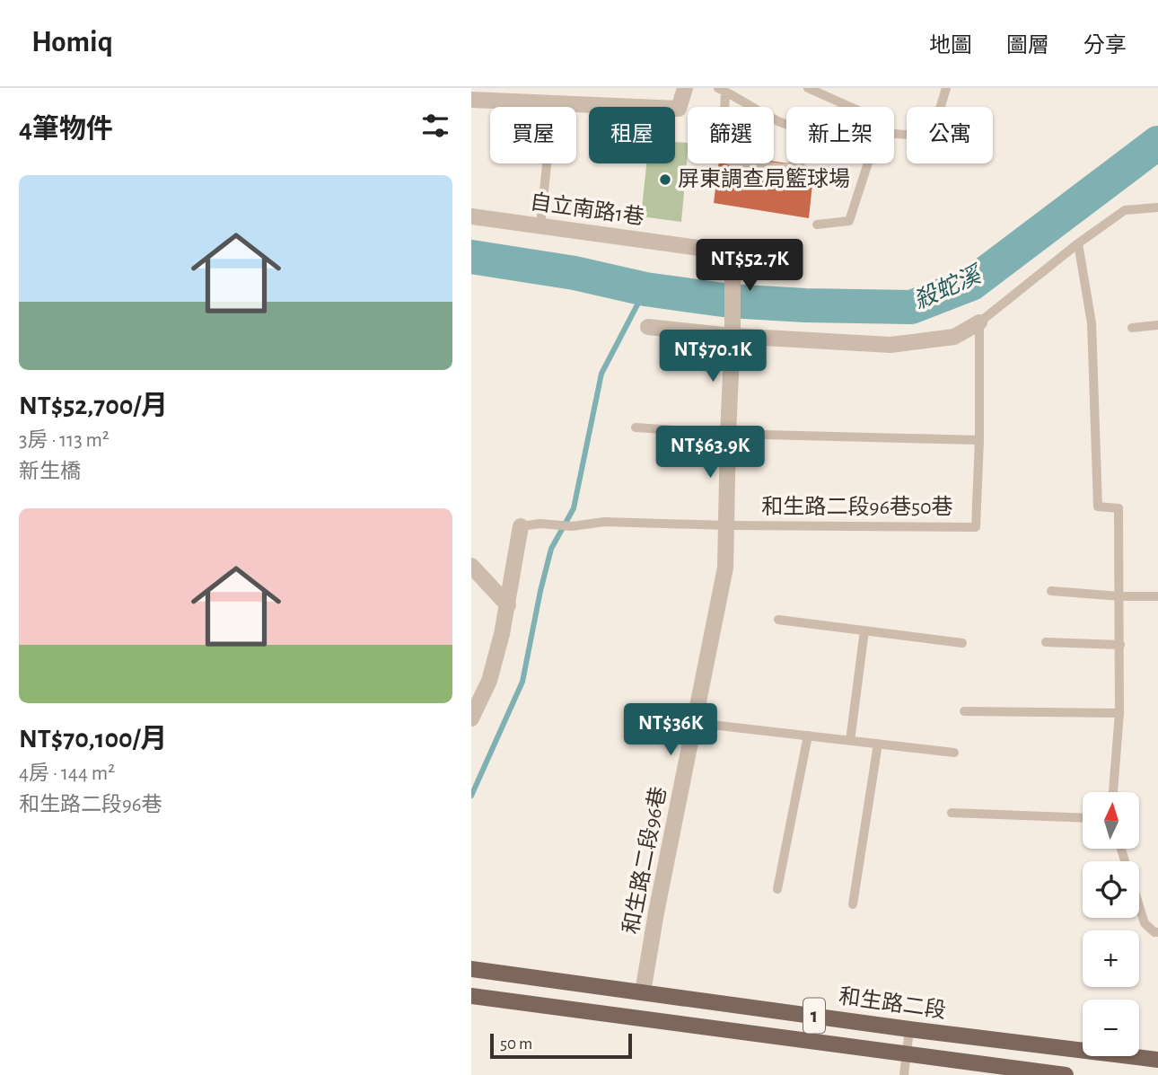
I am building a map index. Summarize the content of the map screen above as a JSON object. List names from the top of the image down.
{
  "streets": {
    "main road": ["和生路二段", "1"],
    "street": ["自立南路1巷", "和生路二段96巷"],
    "lane": ["和生路二段96巷50巷"]
  },
  "crossings": [
    ["自立南路1巷", "和生路二段96巷"],
    ["和生路二段96巷50巷", "和生路二段96巷"],
    ["和生路二段96巷", "和生路二段"]
  ],
  "water": ["殺蛇溪"],
  "places": ["屏東調查局籃球場"],
  "scale_bar": "50 m",
  "north": "top",
  "page": {
    "header": "Homiq",
    "nav": ["地圖", "圖層", "分享"],
    "heading": "4筆物件",
    "chip": [
      "買屋",
      "租屋",
      "篩選",
      "新上架",
      "公寓"
    ],
    "list": [
      {
        "name": "NT$52,700/月",
        "note": "3房 · 113 m² · 新生橋"
      },
      {
        "name": "NT$70,100/月",
        "note": "4房 · 144 m² · 和生路二段96巷"
      }
    ],
    "price": [
      "NT$52.7K",
      "NT$70.1K",
      "NT$63.9K",
      "NT$36K"
    ],
    "map_buttons": ["+", "−"],
    "scale": "50 m"
  }
}
